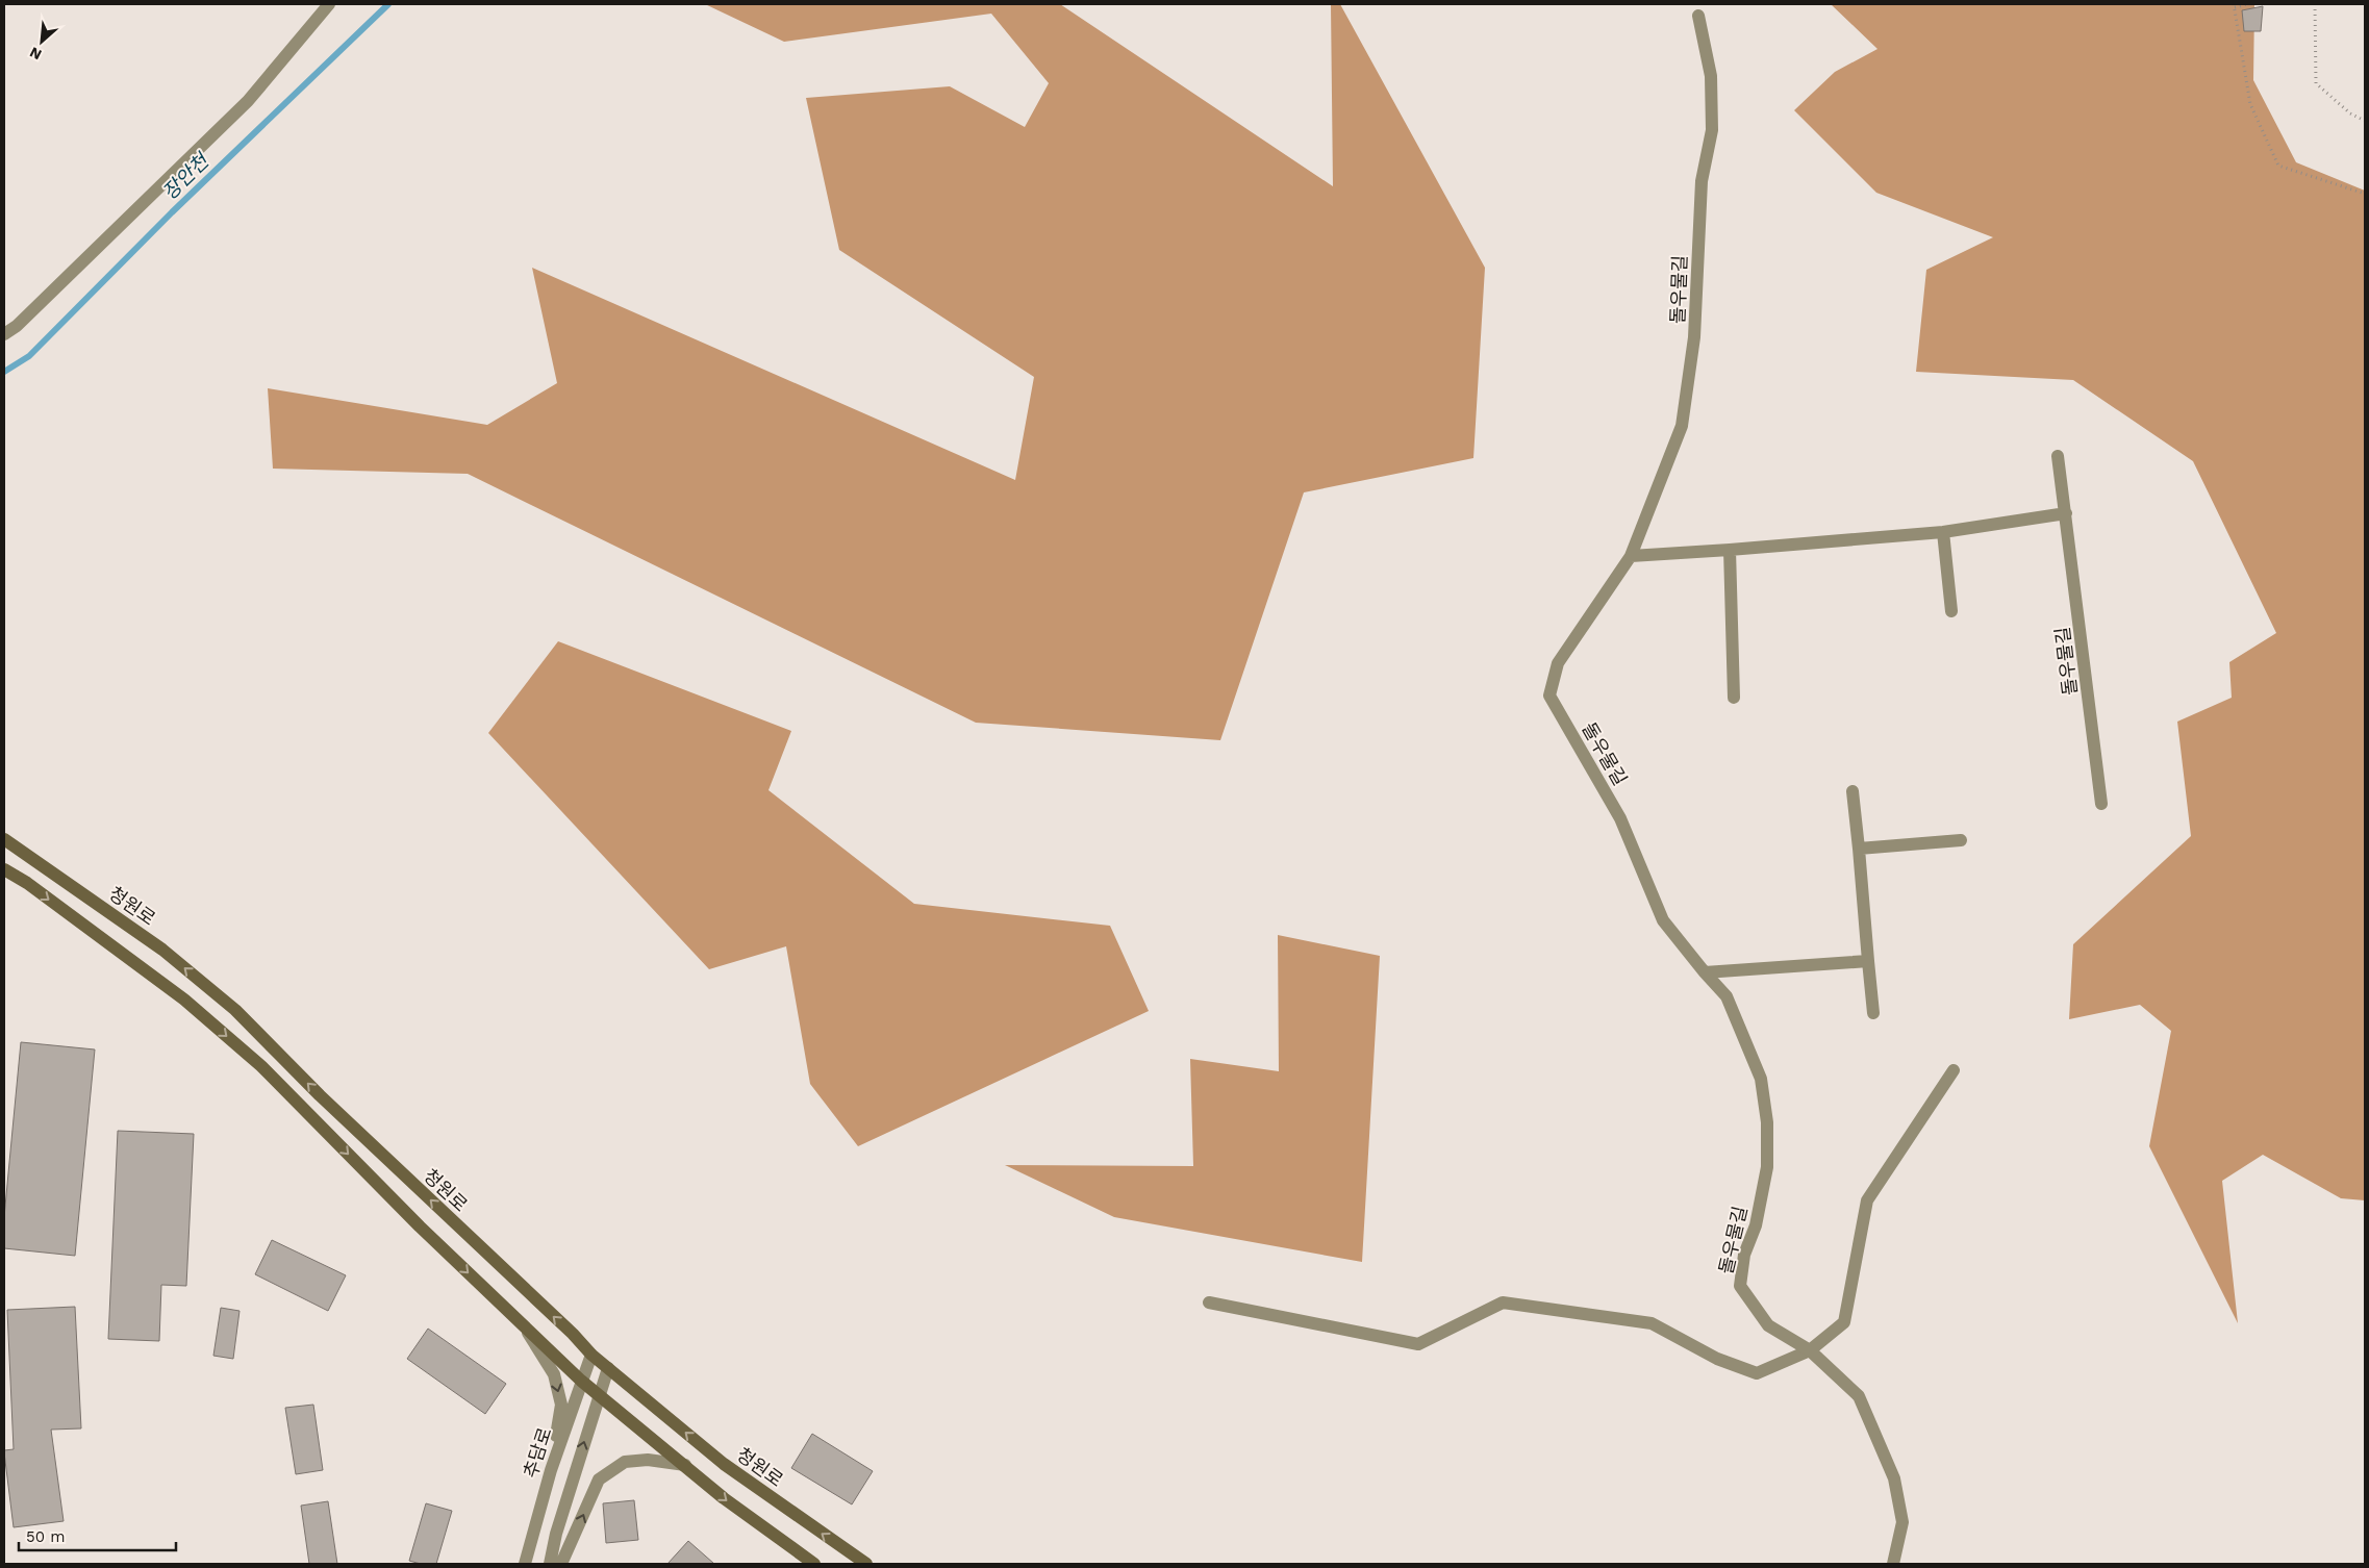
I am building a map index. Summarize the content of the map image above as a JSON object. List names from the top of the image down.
{
  "streets": {
    "main road": ["청원로"],
    "street": ["돌우물길", "추담로"]
  },
  "crossings": [
    ["청원로", "추담로"]
  ],
  "water": ["장안천"],
  "scale_bar": "50 m",
  "north": "bottom left"
}
